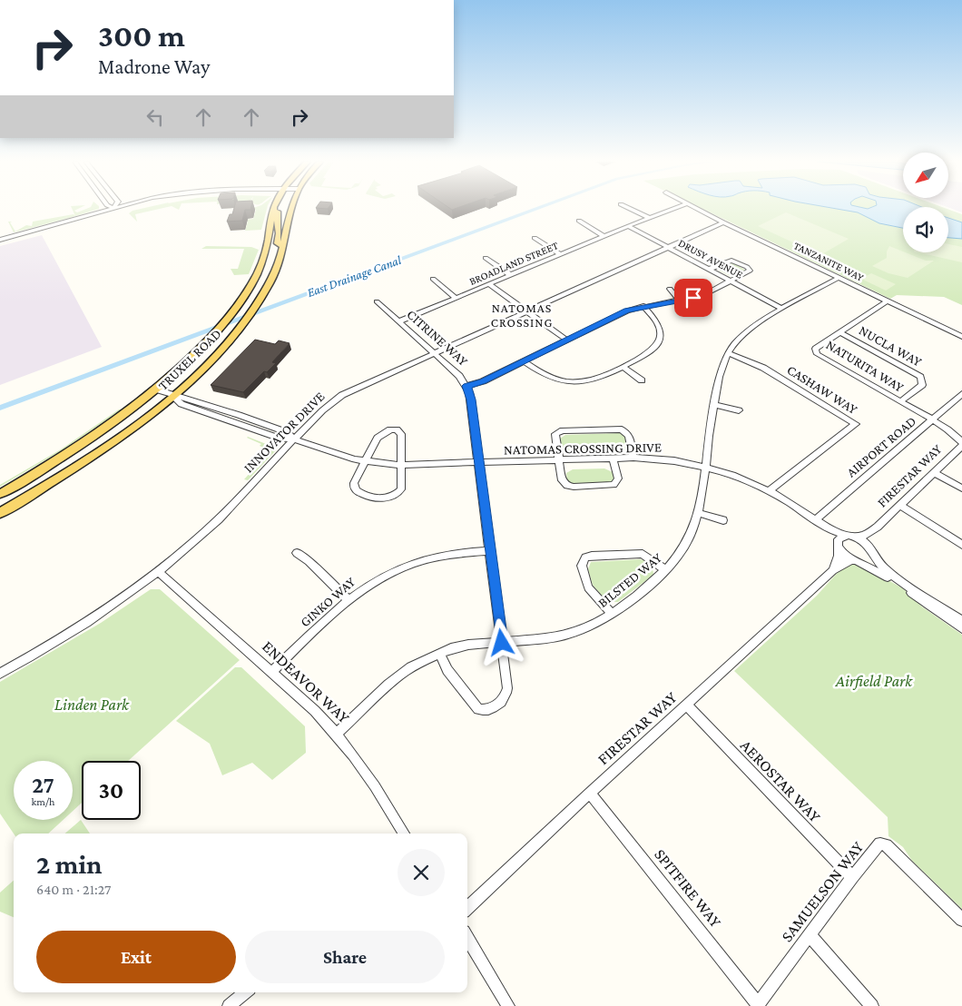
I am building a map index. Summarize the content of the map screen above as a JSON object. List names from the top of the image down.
{
  "streets": {
    "main road": ["TRUXEL ROAD"],
    "street": [
      "DRUSY AVENUE",
      "TANZANITE WAY",
      "BROADLAND STREET",
      "CITRINE WAY",
      "NUCLA WAY",
      "NATURITA WAY",
      "CASHAW WAY",
      "INNOVATOR DRIVE",
      "AIRPORT ROAD",
      "NATOMAS CROSSING DRIVE",
      "FIRESTAR WAY",
      "BILSTED WAY",
      "GINKO WAY",
      "ENDEAVOR WAY",
      "AEROSTAR WAY",
      "SPITFIRE WAY",
      "SAMUELSON WAY"
    ]
  },
  "crossings": [
    ["DRUSY AVENUE", "BROADLAND STREET"],
    ["DRUSY AVENUE", "INNOVATOR DRIVE"],
    ["DRUSY AVENUE", "BILSTED WAY"],
    ["TANZANITE WAY", "NATURITA WAY"],
    ["TANZANITE WAY", "INNOVATOR DRIVE"],
    ["TANZANITE WAY", "BILSTED WAY"],
    ["BROADLAND STREET", "CITRINE WAY"],
    ["CITRINE WAY", "INNOVATOR DRIVE"],
    ["CITRINE WAY", "NATOMAS CROSSING DRIVE"],
    ["CITRINE WAY", "BILSTED WAY"],
    ["CITRINE WAY", "GINKO WAY"],
    ["NUCLA WAY", "NATURITA WAY"],
    ["TRUXEL ROAD", "NATOMAS CROSSING DRIVE"],
    ["NATURITA WAY", "AIRPORT ROAD"],
    ["CASHAW WAY", "NATOMAS CROSSING DRIVE"],
    ["CASHAW WAY", "BILSTED WAY"],
    ["INNOVATOR DRIVE", "NATOMAS CROSSING DRIVE"],
    ["INNOVATOR DRIVE", "ENDEAVOR WAY"],
    ["AIRPORT ROAD", "NATOMAS CROSSING DRIVE"],
    ["NATOMAS CROSSING DRIVE", "FIRESTAR WAY"],
    ["NATOMAS CROSSING DRIVE", "BILSTED WAY"],
    ["FIRESTAR WAY", "AEROSTAR WAY"],
    ["FIRESTAR WAY", "SPITFIRE WAY"],
    ["BILSTED WAY", "ENDEAVOR WAY"],
    ["GINKO WAY", "ENDEAVOR WAY"],
    ["AEROSTAR WAY", "SAMUELSON WAY"],
    ["SPITFIRE WAY", "SAMUELSON WAY"]
  ],
  "districts": ["NATOMAS CROSSING"],
  "water": ["East Drainage Canal"],
  "parks": ["Airfield Park", "Linden Park"],
  "north": "bottom left",
  "page": {
    "turn": ["300 m", "Madrone Way"],
    "speed": "27 km/h",
    "limit": "30",
    "heading": ["2 min", "640 m · 21:27"],
    "buttons": ["Exit", "Share"]
  }
}
